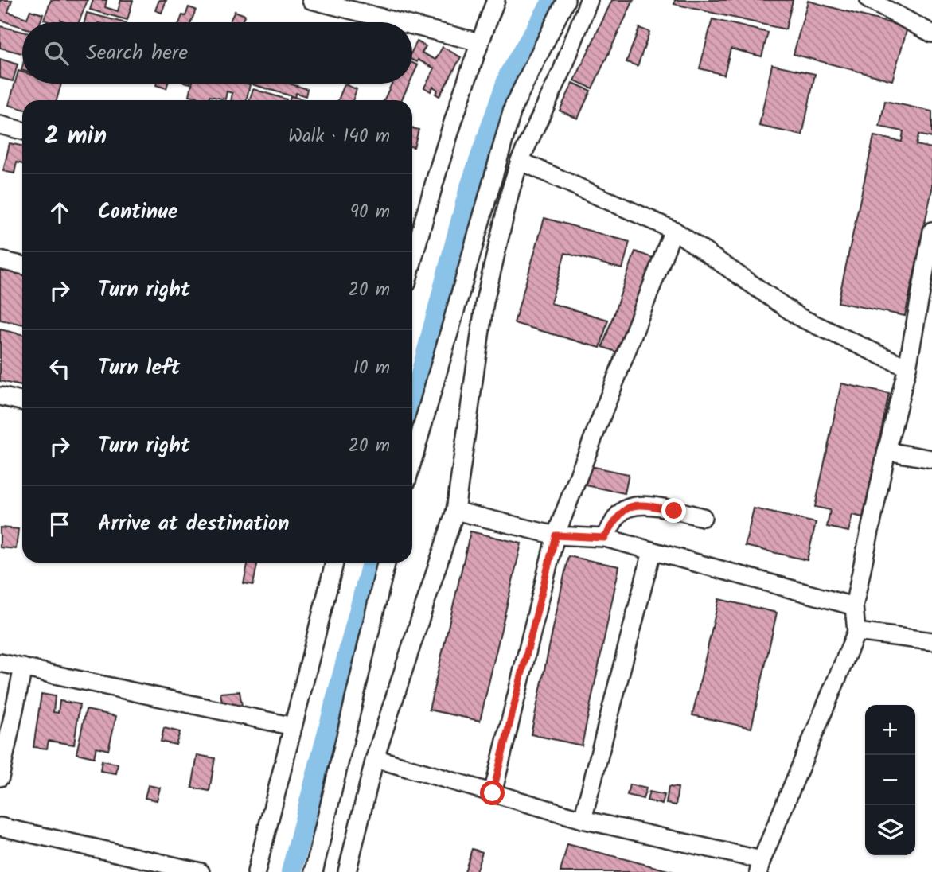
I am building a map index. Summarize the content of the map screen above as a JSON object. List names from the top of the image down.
{
  "page": {
    "search": "Search here",
    "heading": ["2 min", "Walk · 140 m"],
    "list": [
      ["Continue", "90 m"],
      ["Turn right", "20 m"],
      ["Turn left", "10 m"],
      ["Turn right", "20 m"],
      "Arrive at destination"
    ],
    "map_buttons": ["+", "−"]
  }
}
